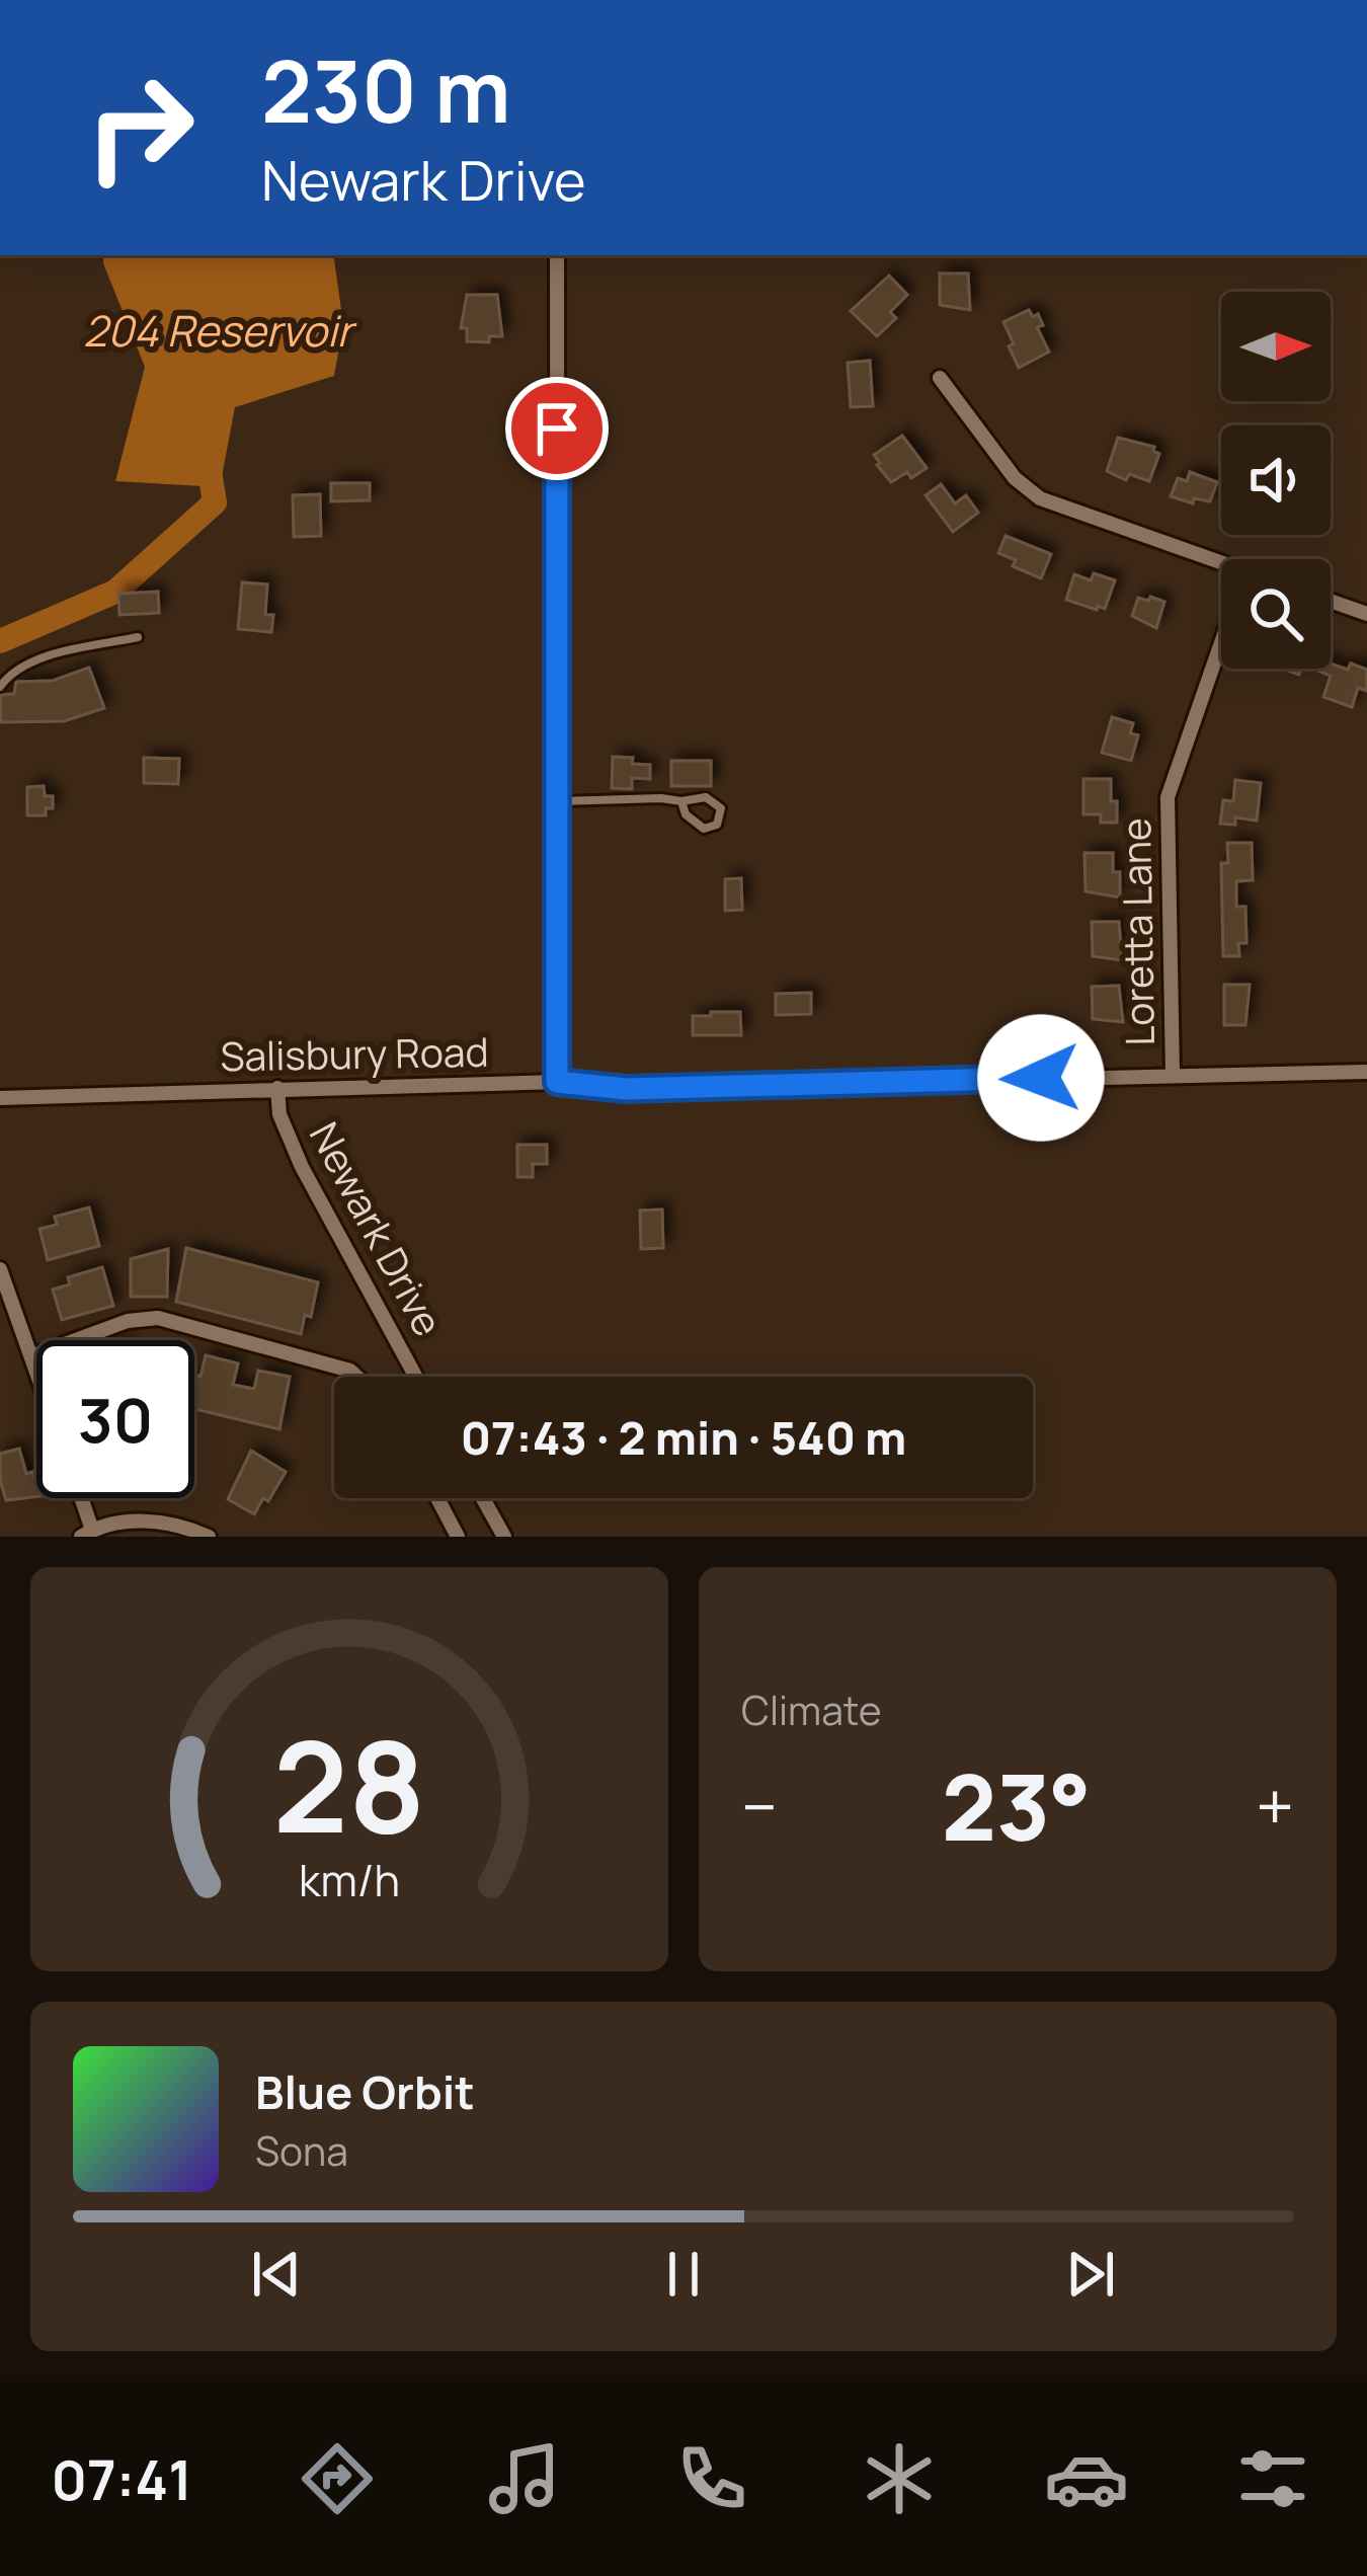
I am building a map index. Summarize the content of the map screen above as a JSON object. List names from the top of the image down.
{
  "streets": {
    "street": ["Loretta Lane", "Salisbury Road", "Newark Drive"]
  },
  "crossings": [
    ["Loretta Lane", "Salisbury Road"],
    ["Salisbury Road", "Newark Drive"]
  ],
  "water": ["204 Reservoir"],
  "north": "right",
  "page": {
    "turn": ["230 m", "Newark Drive"],
    "limit": "30",
    "trip": "07:43 · 2 min · 540 m",
    "tile": "Climate",
    "heat": ["−", "23°", "+"],
    "song": ["Blue Orbit", "Sona"],
    "tabs": "07:41",
    "gauge": ["28", "km/h"]
  }
}
